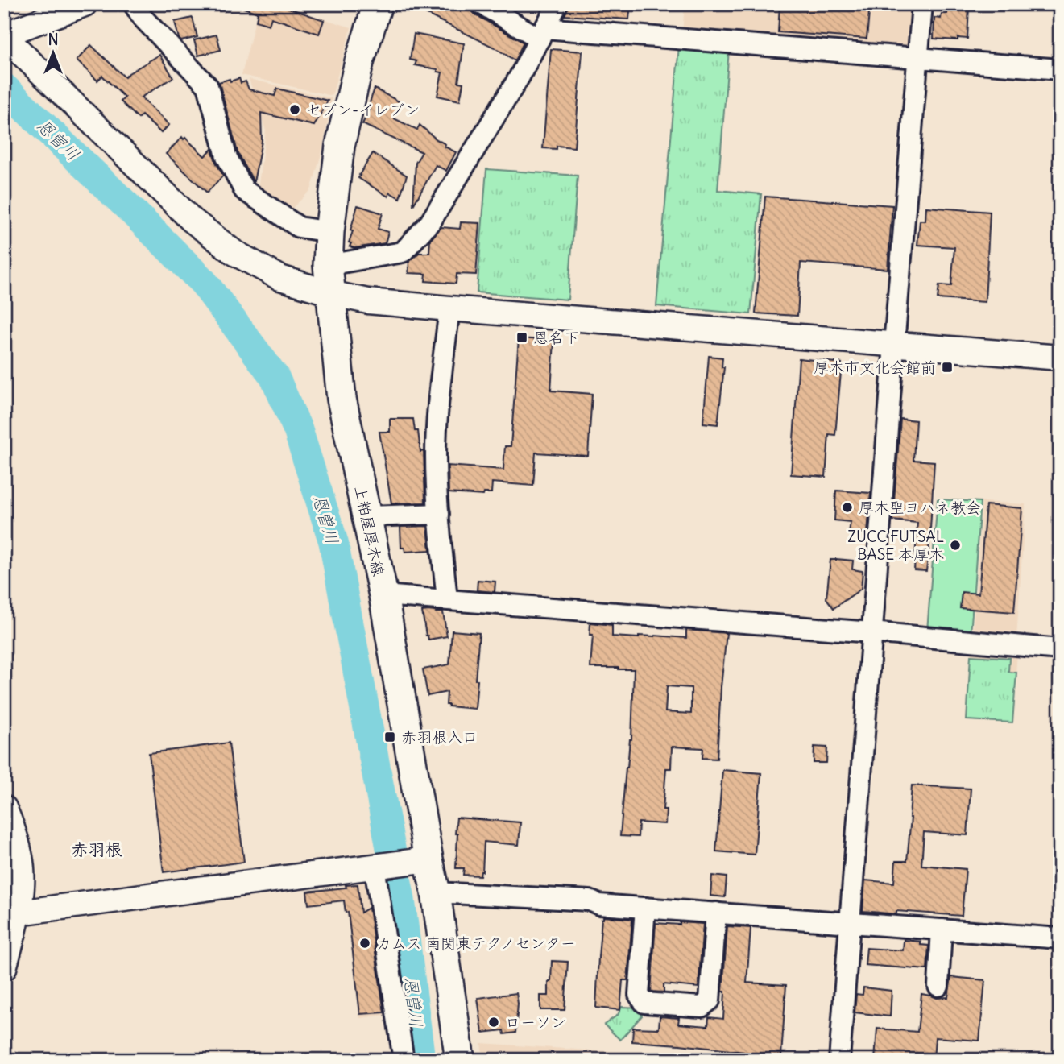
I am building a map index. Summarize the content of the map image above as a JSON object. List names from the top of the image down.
{
  "streets": {
    "main road": ["上粕屋厚木線"]
  },
  "districts": ["赤羽根"],
  "water": ["恩曽川"],
  "places": {
    "other": [
      "セブン-イレブン",
      "厚木聖ヨハネ教会",
      "ZUCC FUTSAL BASE 本厚木",
      "カムス 南関東テクノセンター",
      "ローソン"
    ],
    "transit": ["恩名下", "厚木市文化会館前", "赤羽根入口"]
  },
  "north": "top"
}
